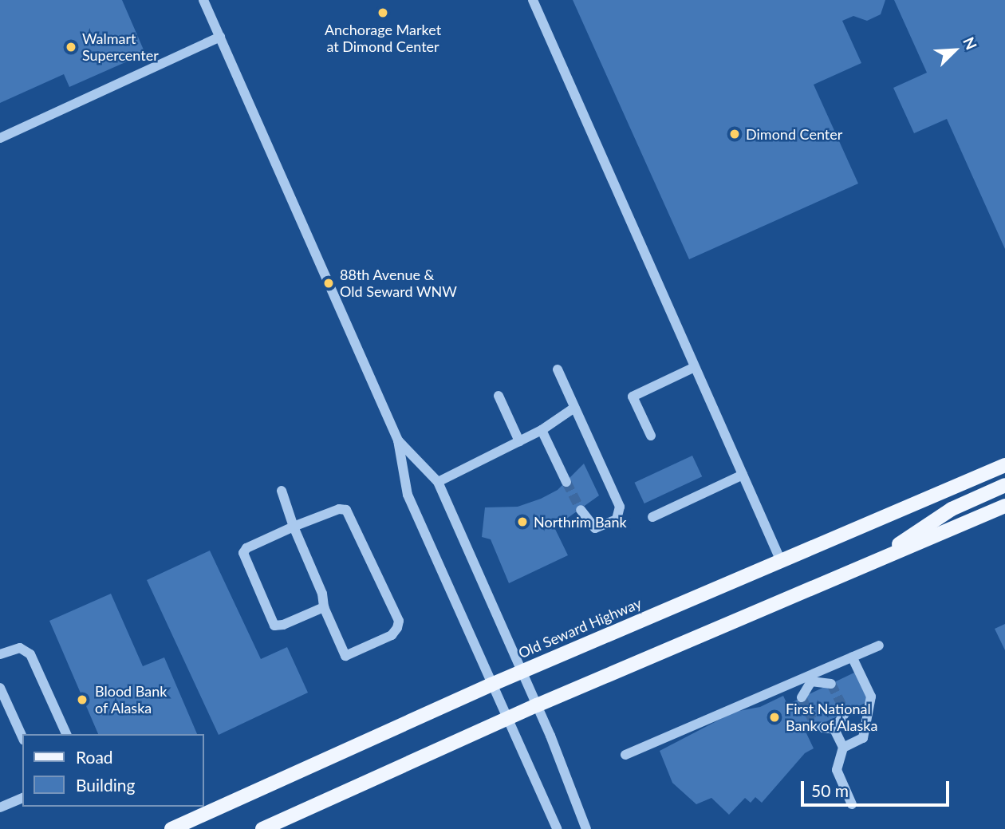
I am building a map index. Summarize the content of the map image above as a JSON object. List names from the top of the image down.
{
  "streets": {
    "main road": ["Old Seward Highway"]
  },
  "places": [
    "Anchorage Market at Dimond Center",
    "Walmart Supercenter",
    "Dimond Center",
    "88th Avenue & Old Seward WNW",
    "Northrim Bank",
    "Blood Bank of Alaska",
    "First National Bank of Alaska"
  ],
  "legend": ["Road", "Building"],
  "scale_bar": "50 m",
  "north": "top right"
}
